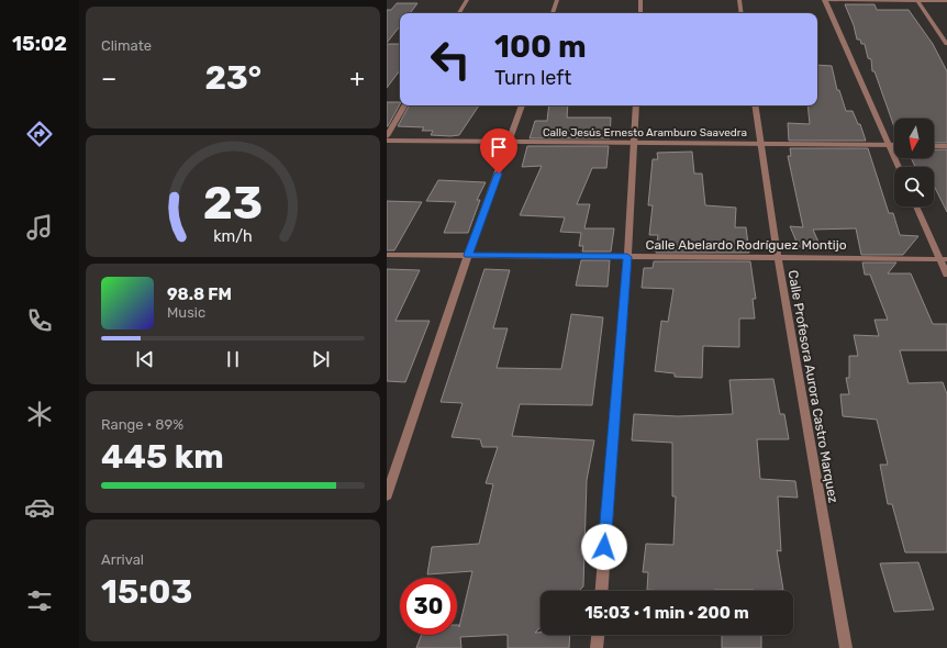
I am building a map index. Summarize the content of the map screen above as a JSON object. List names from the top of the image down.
{
  "streets": {
    "street": ["Calle Jesús Ernesto Aramburo Saavedra", "Calle Abelardo Rodríguez Montijo", "Calle Profesora Aurora Castro Marquez"]
  },
  "crossings": [
    ["Calle Jesús Ernesto Aramburo Saavedra", "Calle Profesora Aurora Castro Marquez"],
    ["Calle Abelardo Rodríguez Montijo", "Calle Profesora Aurora Castro Marquez"]
  ],
  "north": "bottom",
  "page": {
    "tabs": "15:02",
    "tile": [
      "Climate",
      ["Range · 89%", "445 km"],
      ["Arrival", "15:03"]
    ],
    "turn": ["100 m", "Turn left"],
    "heat": ["−", "23°", "+"],
    "song": ["98.8 FM", "Music"],
    "limit": "30",
    "trip": "15:03 · 1 min · 200 m",
    "gauge": ["23", "km/h"]
  }
}
